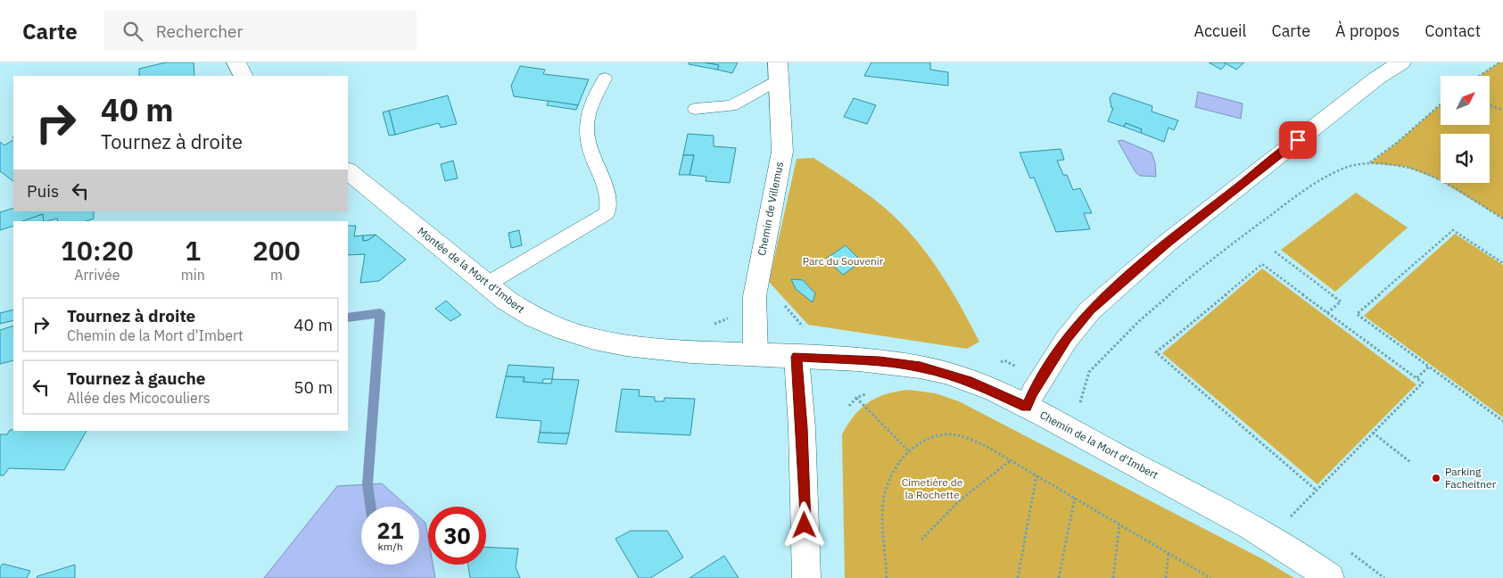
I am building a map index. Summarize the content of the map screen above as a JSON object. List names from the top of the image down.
{
  "streets": {
    "street": ["Chemin de Villemus", "Montée de la Mort d'Imbert", "Chemin de la Mort d'Imbert"]
  },
  "crossings": [
    ["Chemin de Villemus", "Montée de la Mort d'Imbert"],
    ["Montée de la Mort d'Imbert", "Chemin de la Mort d'Imbert"]
  ],
  "parks": ["Parc du Souvenir", "Cimetière de la Rochette"],
  "places": ["Parking Facheitner"],
  "north": "top right",
  "page": {
    "header": "Carte",
    "search": "Rechercher",
    "nav": [
      "Accueil",
      "Carte",
      "À propos",
      "Contact"
    ],
    "turn": ["40 m", "Tournez à droite"],
    "then": "Puis",
    "eta": [
      "10:20",
      "Arrivée",
      "1",
      "min",
      "200",
      "m"
    ],
    "list": [
      {
        "name": "Tournez à droite",
        "note": "Chemin de la Mort d'Imbert",
        "value": "40 m"
      },
      {
        "name": "Tournez à gauche",
        "note": "Allée des Micocouliers",
        "value": "50 m"
      }
    ],
    "speed": "21 km/h",
    "limit": "30"
  }
}
